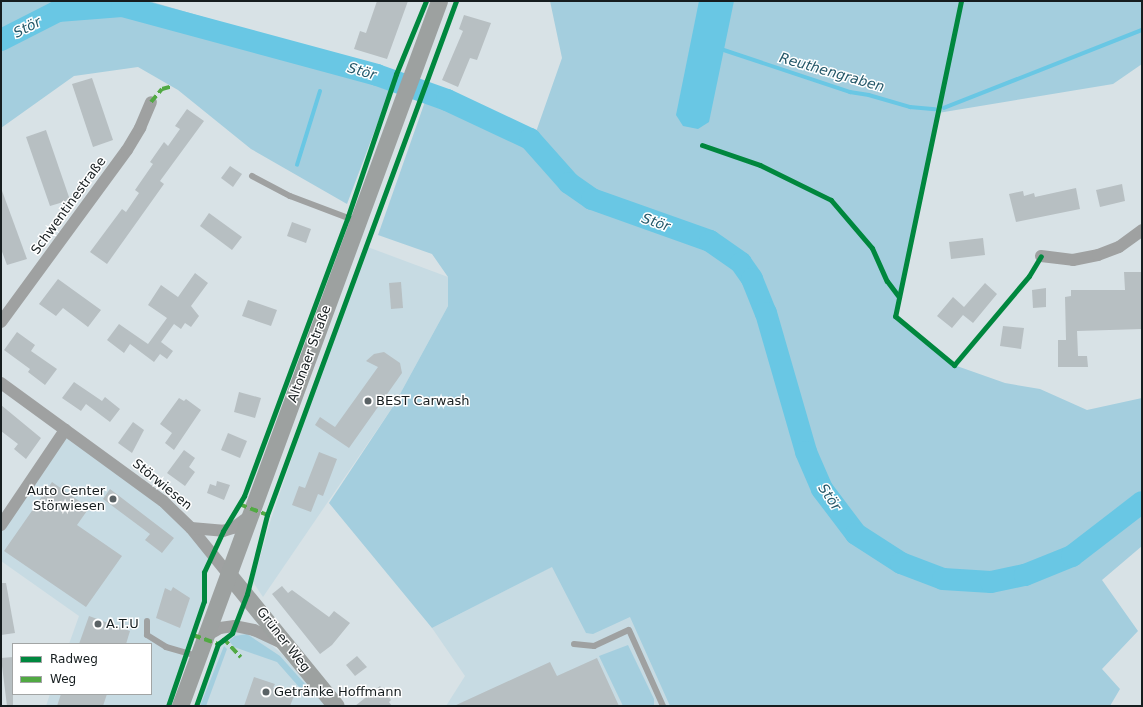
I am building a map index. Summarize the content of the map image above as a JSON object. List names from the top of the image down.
{
  "streets": {
    "main road": ["Altonaer Straße", "Grüner Weg"],
    "street": ["Schwentinestraße", "Störwiesen"]
  },
  "crossings": [
    ["Altonaer Straße", "Störwiesen"],
    ["Altonaer Straße", "Grüner Weg"],
    ["Störwiesen", "Grüner Weg"]
  ],
  "water": ["Stör", "Reuthengraben"],
  "places": [
    "BEST Carwash",
    "Auto Center Störwiesen",
    "A.T.U",
    "Getränke Hoffmann"
  ],
  "legend": ["Radweg", "Weg"]
}
